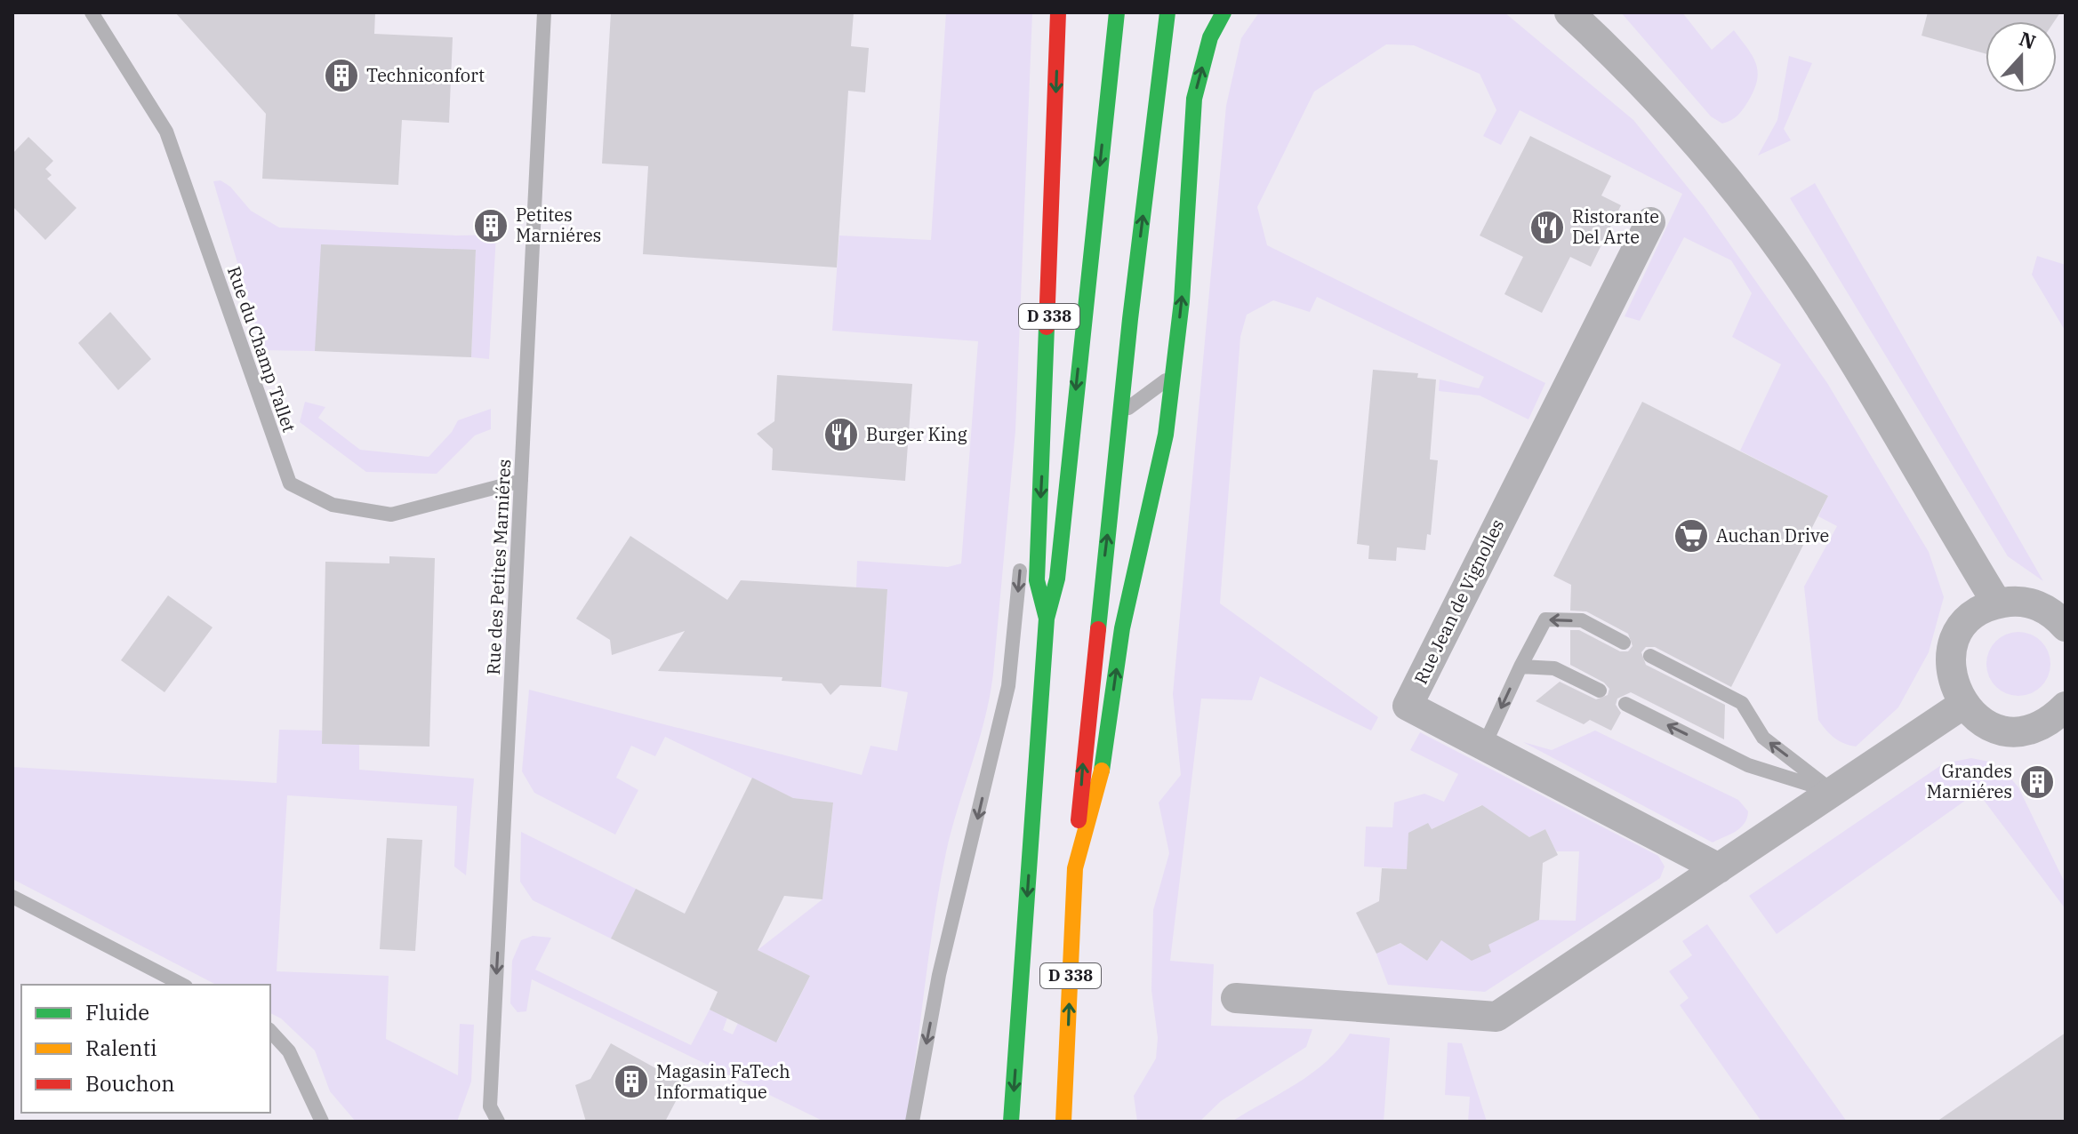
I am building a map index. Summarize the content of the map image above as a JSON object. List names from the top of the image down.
{
  "streets": {
    "main road": ["D 338"],
    "street": ["Rue Jean de Vignolles"],
    "lane": ["Rue du Champ Tallet", "Rue des Petites Marniéres"]
  },
  "crossings": [
    ["Rue du Champ Tallet", "Rue des Petites Marniéres"]
  ],
  "one_way": ["Rue des Petites Marniéres"],
  "places": {
    "building": [
      "Techniconfort",
      "Petites Marniéres",
      "Grandes Marniéres",
      "Magasin FaTech Informatique"
    ],
    "restaurant": ["Ristorante Del Arte", "Burger King"],
    "supermarket": ["Auchan Drive"]
  },
  "legend": ["Fluide", "Ralenti", "Bouchon"],
  "north": "top"
}
